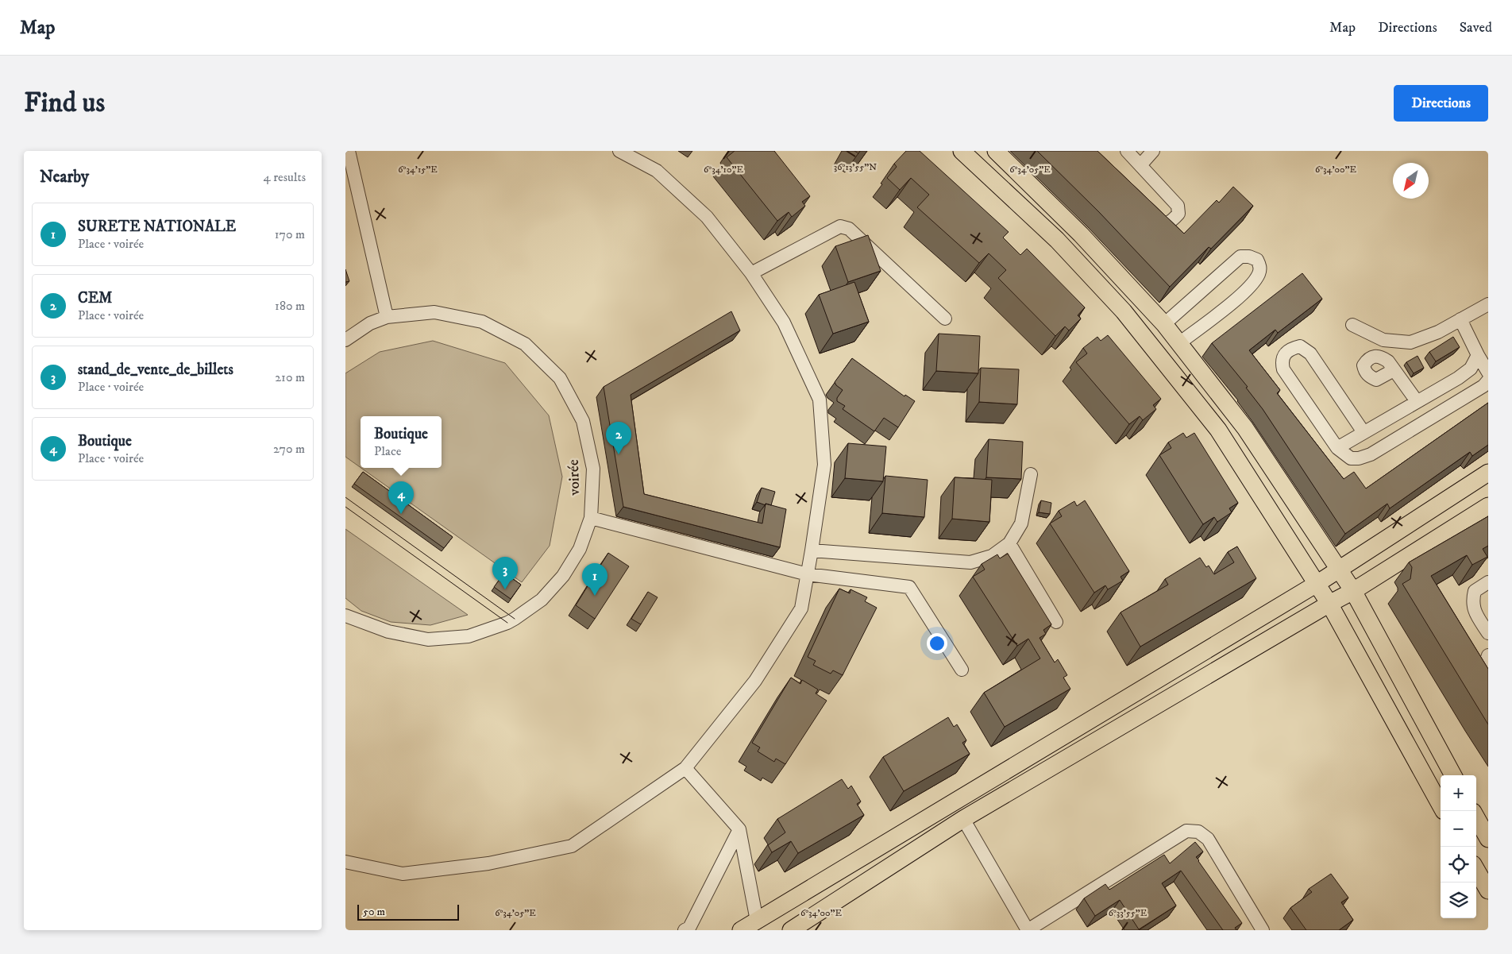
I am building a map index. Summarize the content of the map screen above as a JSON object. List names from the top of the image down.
{
  "streets": {
    "street": ["voirée"]
  },
  "scale_bar": "50 m",
  "north": "bottom left",
  "page": {
    "header": "Map",
    "nav": ["Map", "Directions", "Saved"],
    "buttons": "Directions",
    "title": "Find us",
    "heading": ["Nearby", "4 results"],
    "list": [
      {
        "mark": "1",
        "name": "SURETE NATIONALE",
        "note": "Place · voirée",
        "value": "170 m"
      },
      {
        "mark": "2",
        "name": "CEM",
        "note": "Place · voirée",
        "value": "180 m"
      },
      {
        "mark": "3",
        "name": "stand_de_vente_de_billets",
        "note": "Place · voirée",
        "value": "210 m"
      },
      {
        "mark": "4",
        "name": "Boutique",
        "note": "Place · voirée",
        "value": "270 m"
      }
    ],
    "popup": ["Boutique", "Place"],
    "pins": [
      "2",
      "4",
      "3",
      "1"
    ],
    "map_buttons": ["+", "−"],
    "scale": "50 m"
  },
  "coordinates": [
    "36°13'55\"N",
    "6°34'15\"E",
    "6°34'10\"E",
    "6°34'05\"E",
    "6°34'00\"E",
    "6°33'55\"E"
  ]
}
